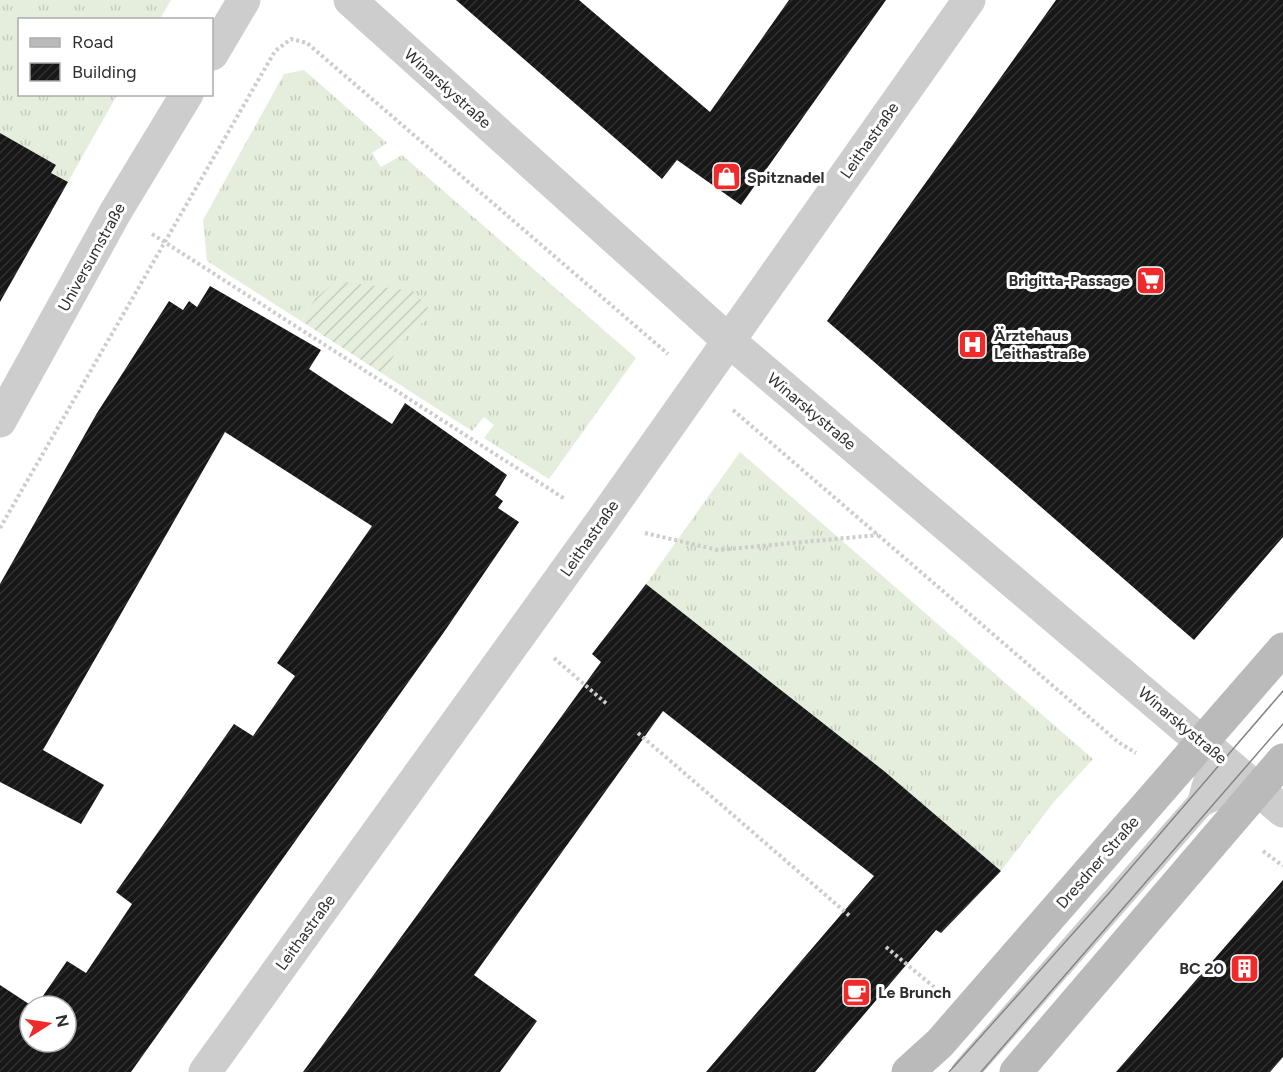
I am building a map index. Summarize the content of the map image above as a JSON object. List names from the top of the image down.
{
  "streets": {
    "main road": ["Dresdner Straße"],
    "street": ["Winarskystraße", "Leithastraße", "Universumstraße"]
  },
  "crossings": [
    ["Winarskystraße", "Leithastraße"],
    ["Winarskystraße", "Dresdner Straße"]
  ],
  "places": {
    "shop": ["Spitznadel"],
    "supermarket": ["Brigitta-Passage"],
    "hospital": ["Ärztehaus Leithastraße"],
    "building": ["BC 20"],
    "cafe": ["Le Brunch"]
  },
  "legend": ["Road", "Building"],
  "north": "right"
}
